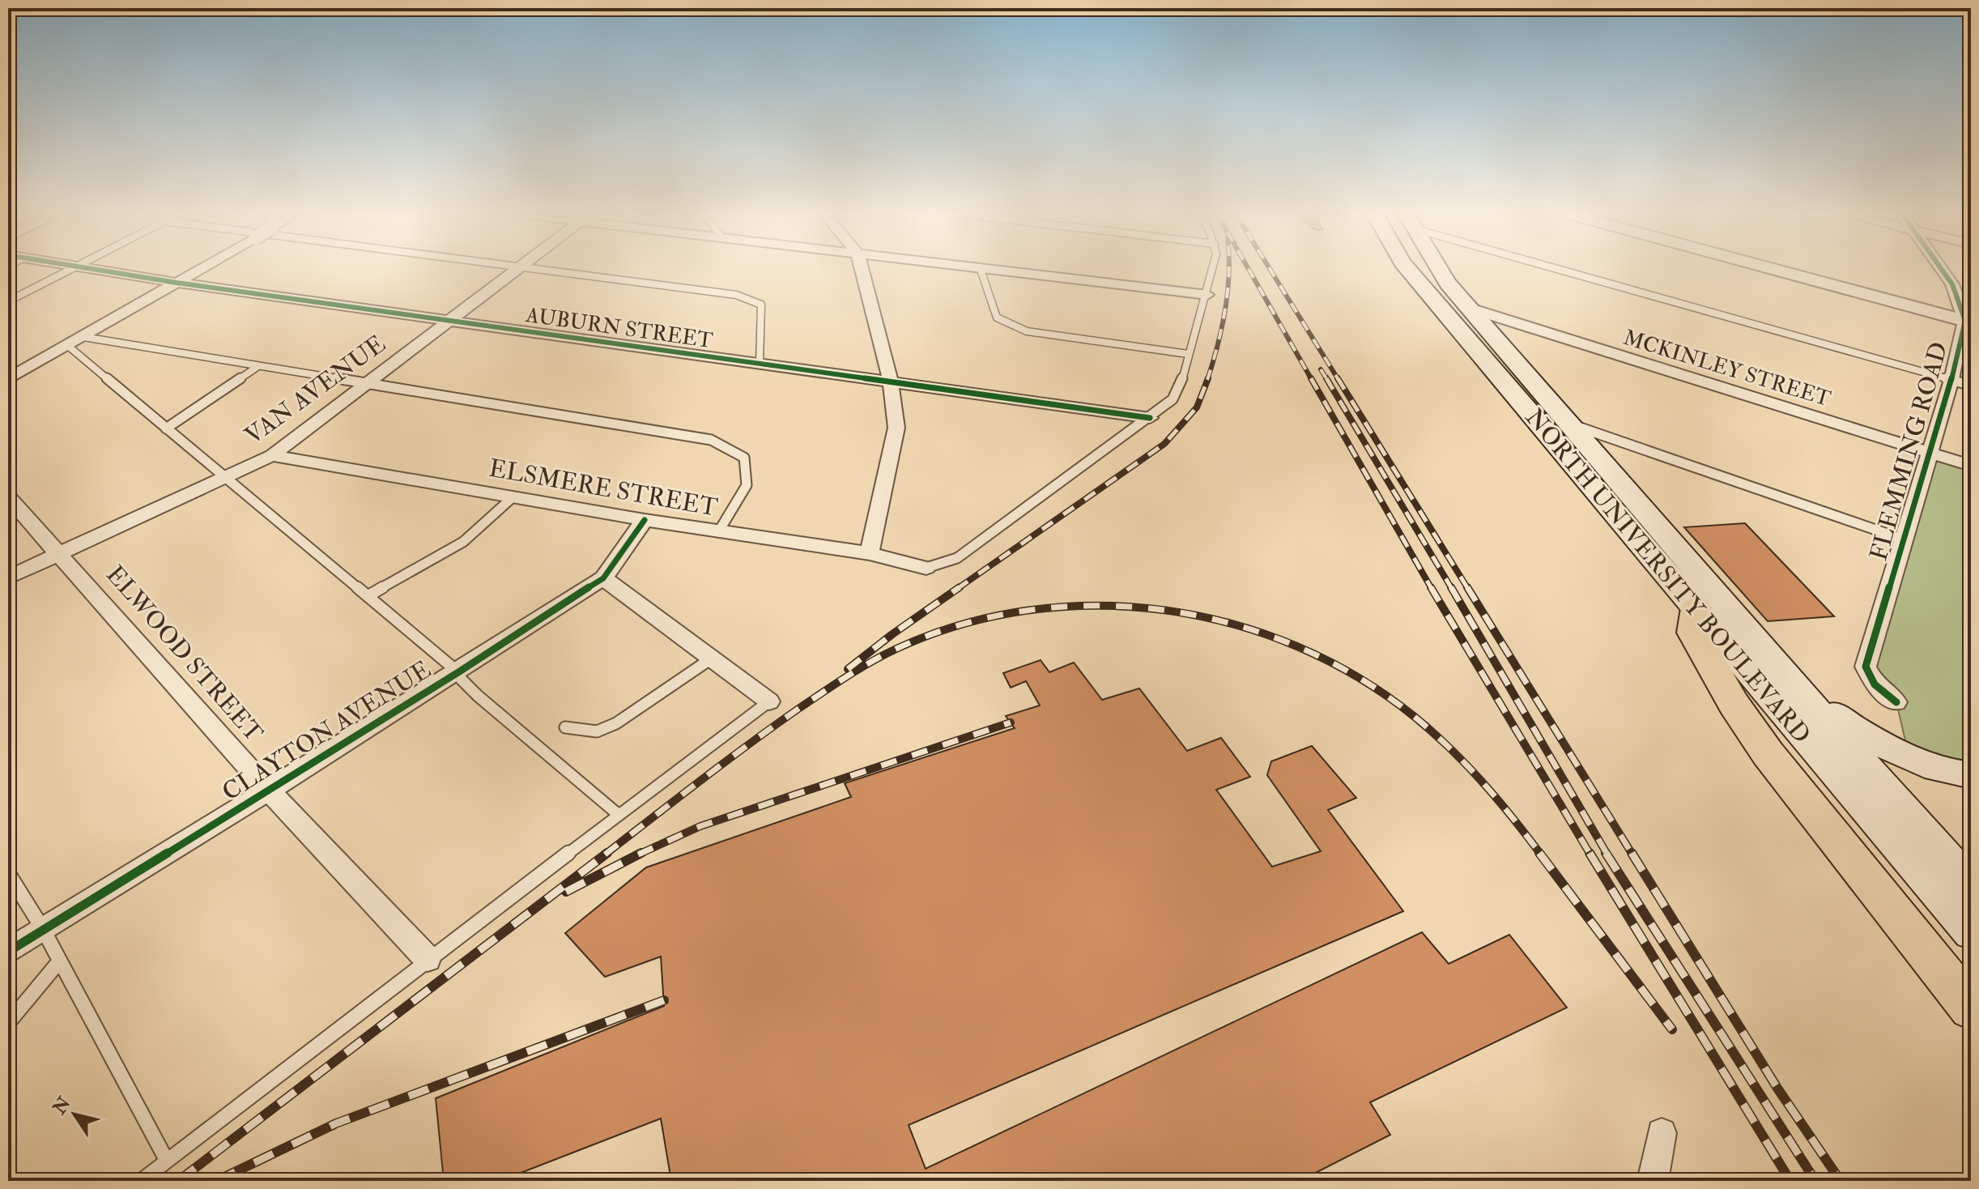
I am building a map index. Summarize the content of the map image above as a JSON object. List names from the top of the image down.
{
  "streets": {
    "main road": ["NORTH UNIVERSITY BOULEVARD"],
    "street": [
      "AUBURN STREET",
      "MCKINLEY STREET",
      "VAN AVENUE",
      "FLEMMING ROAD",
      "ELSMERE STREET",
      "ELWOOD STREET",
      "CLAYTON AVENUE"
    ]
  },
  "crossings": [
    ["AUBURN STREET", "VAN AVENUE"],
    ["MCKINLEY STREET", "FLEMMING ROAD"],
    ["MCKINLEY STREET", "NORTH UNIVERSITY BOULEVARD"],
    ["VAN AVENUE", "ELSMERE STREET"],
    ["VAN AVENUE", "ELWOOD STREET"],
    ["ELSMERE STREET", "CLAYTON AVENUE"],
    ["ELWOOD STREET", "CLAYTON AVENUE"]
  ],
  "north": "top left"
}
